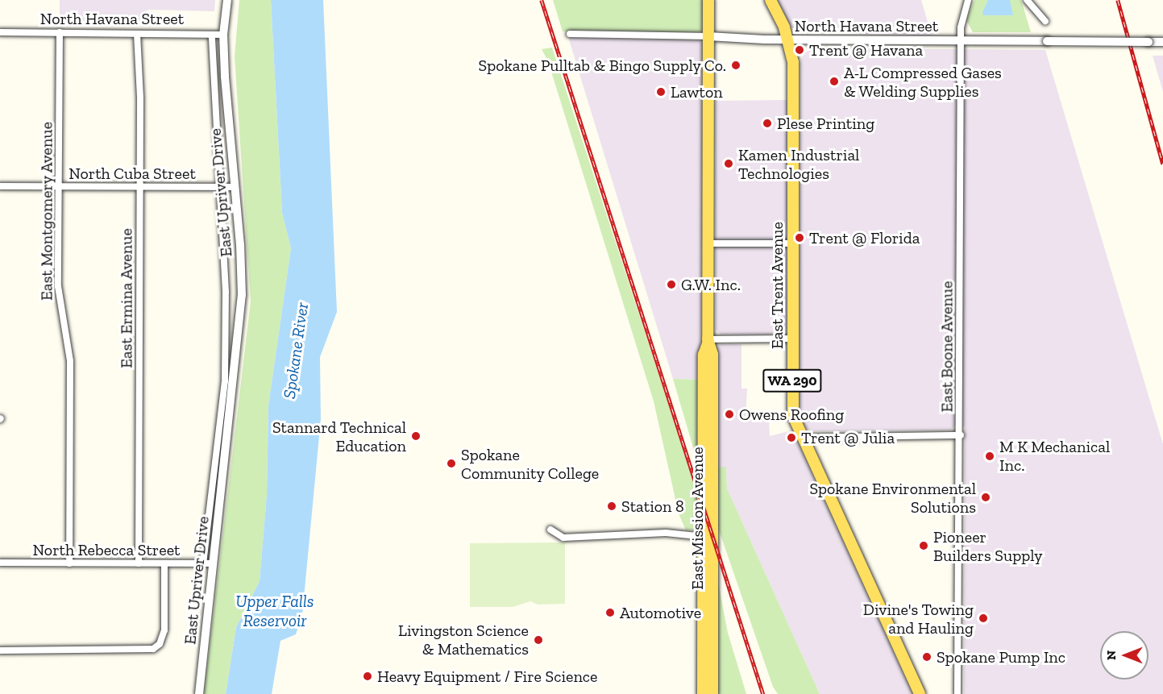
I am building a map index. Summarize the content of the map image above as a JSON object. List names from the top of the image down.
{
  "streets": {
    "main road": ["East Trent Avenue", "WA 290", "East Mission Avenue"],
    "street": [
      "North Havana Street",
      "North Cuba Street",
      "East Upriver Drive",
      "East Montgomery Avenue",
      "East Ermina Avenue",
      "East Boone Avenue",
      "North Rebecca Street"
    ]
  },
  "crossings": [
    ["North Havana Street", "East Upriver Drive"],
    ["North Havana Street", "East Montgomery Avenue"],
    ["North Havana Street", "East Trent Avenue"],
    ["North Havana Street", "East Ermina Avenue"],
    ["North Havana Street", "East Boone Avenue"],
    ["North Havana Street", "East Mission Avenue"],
    ["North Cuba Street", "East Upriver Drive"],
    ["North Cuba Street", "East Montgomery Avenue"],
    ["North Cuba Street", "East Ermina Avenue"],
    ["East Upriver Drive", "North Rebecca Street"],
    ["East Montgomery Avenue", "North Rebecca Street"],
    ["East Ermina Avenue", "North Rebecca Street"]
  ],
  "water": ["Spokane River", "Upper Falls Reservoir"],
  "places": [
    "Trent @ Havana",
    "Spokane Pulltab & Bingo Supply Co.",
    "A-L Compressed Gases & Welding Supplies",
    "Lawton",
    "Plese Printing",
    "Kamen Industrial Technologies",
    "Trent @ Florida",
    "G.W. Inc.",
    "Owens Roofing",
    "Stannard Technical Education",
    "Trent @ Julia",
    "M K Mechanical Inc.",
    "Spokane Community College",
    "Spokane Environmental Solutions",
    "Station 8",
    "Pioneer Builders Supply",
    "Automotive",
    "Divine's Towing and Hauling",
    "Livingston Science & Mathematics",
    "Spokane Pump Inc",
    "Heavy Equipment / Fire Science"
  ],
  "north": "left"
}
